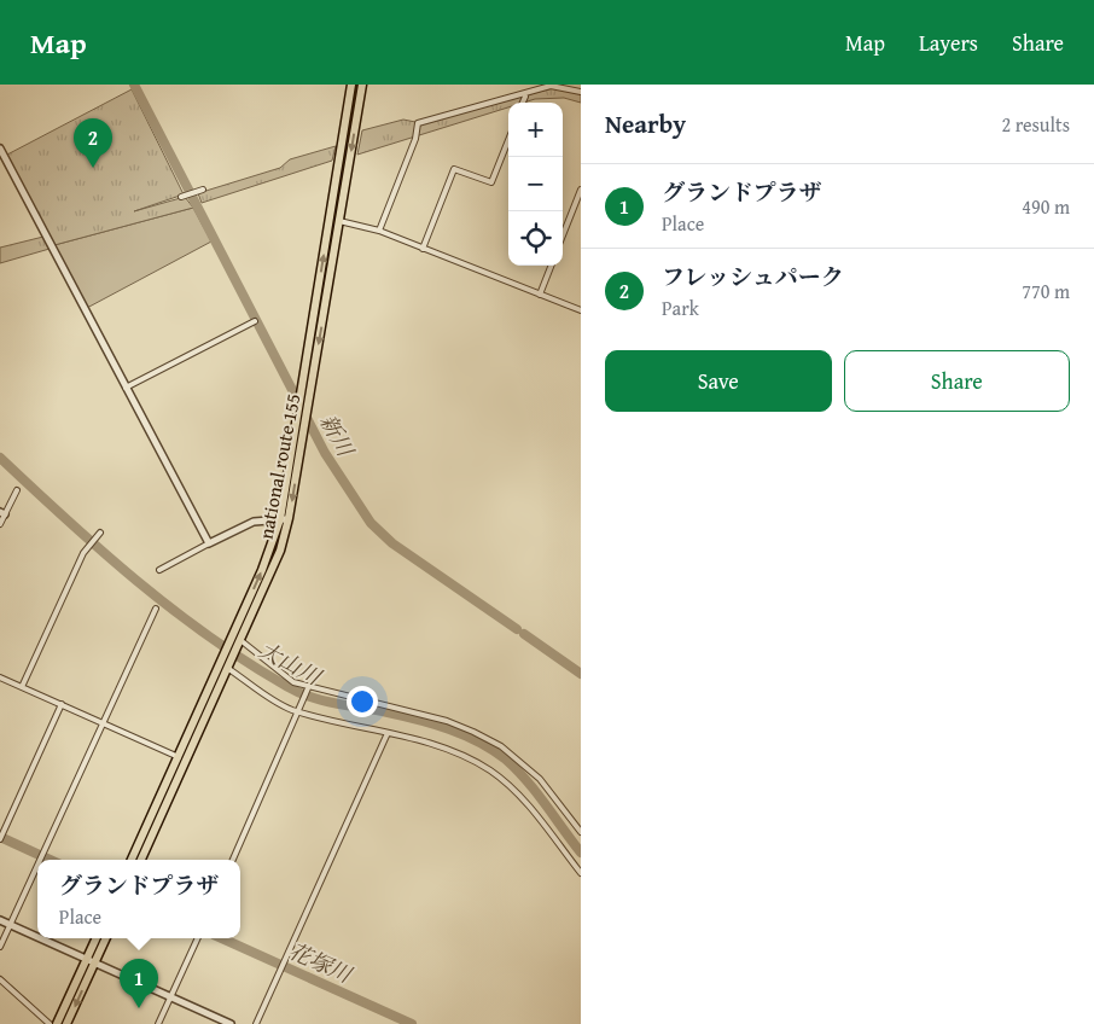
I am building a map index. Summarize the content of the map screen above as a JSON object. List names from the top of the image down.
{
  "streets": {
    "highway": ["national route 155"]
  },
  "water": ["新川", "大山川", "花塚川"],
  "page": {
    "header": "Map",
    "nav": ["Map", "Layers", "Share"],
    "heading": ["Nearby", "2 results"],
    "map_buttons": ["+", "−"],
    "pins": ["2", "1"],
    "list": [
      {
        "mark": "1",
        "name": "グランドプラザ",
        "note": "Place",
        "value": "490 m"
      },
      {
        "mark": "2",
        "name": "フレッシュパーク",
        "note": "Park",
        "value": "770 m"
      }
    ],
    "buttons": ["Save", "Share"],
    "popup": ["グランドプラザ", "Place"]
  }
}
